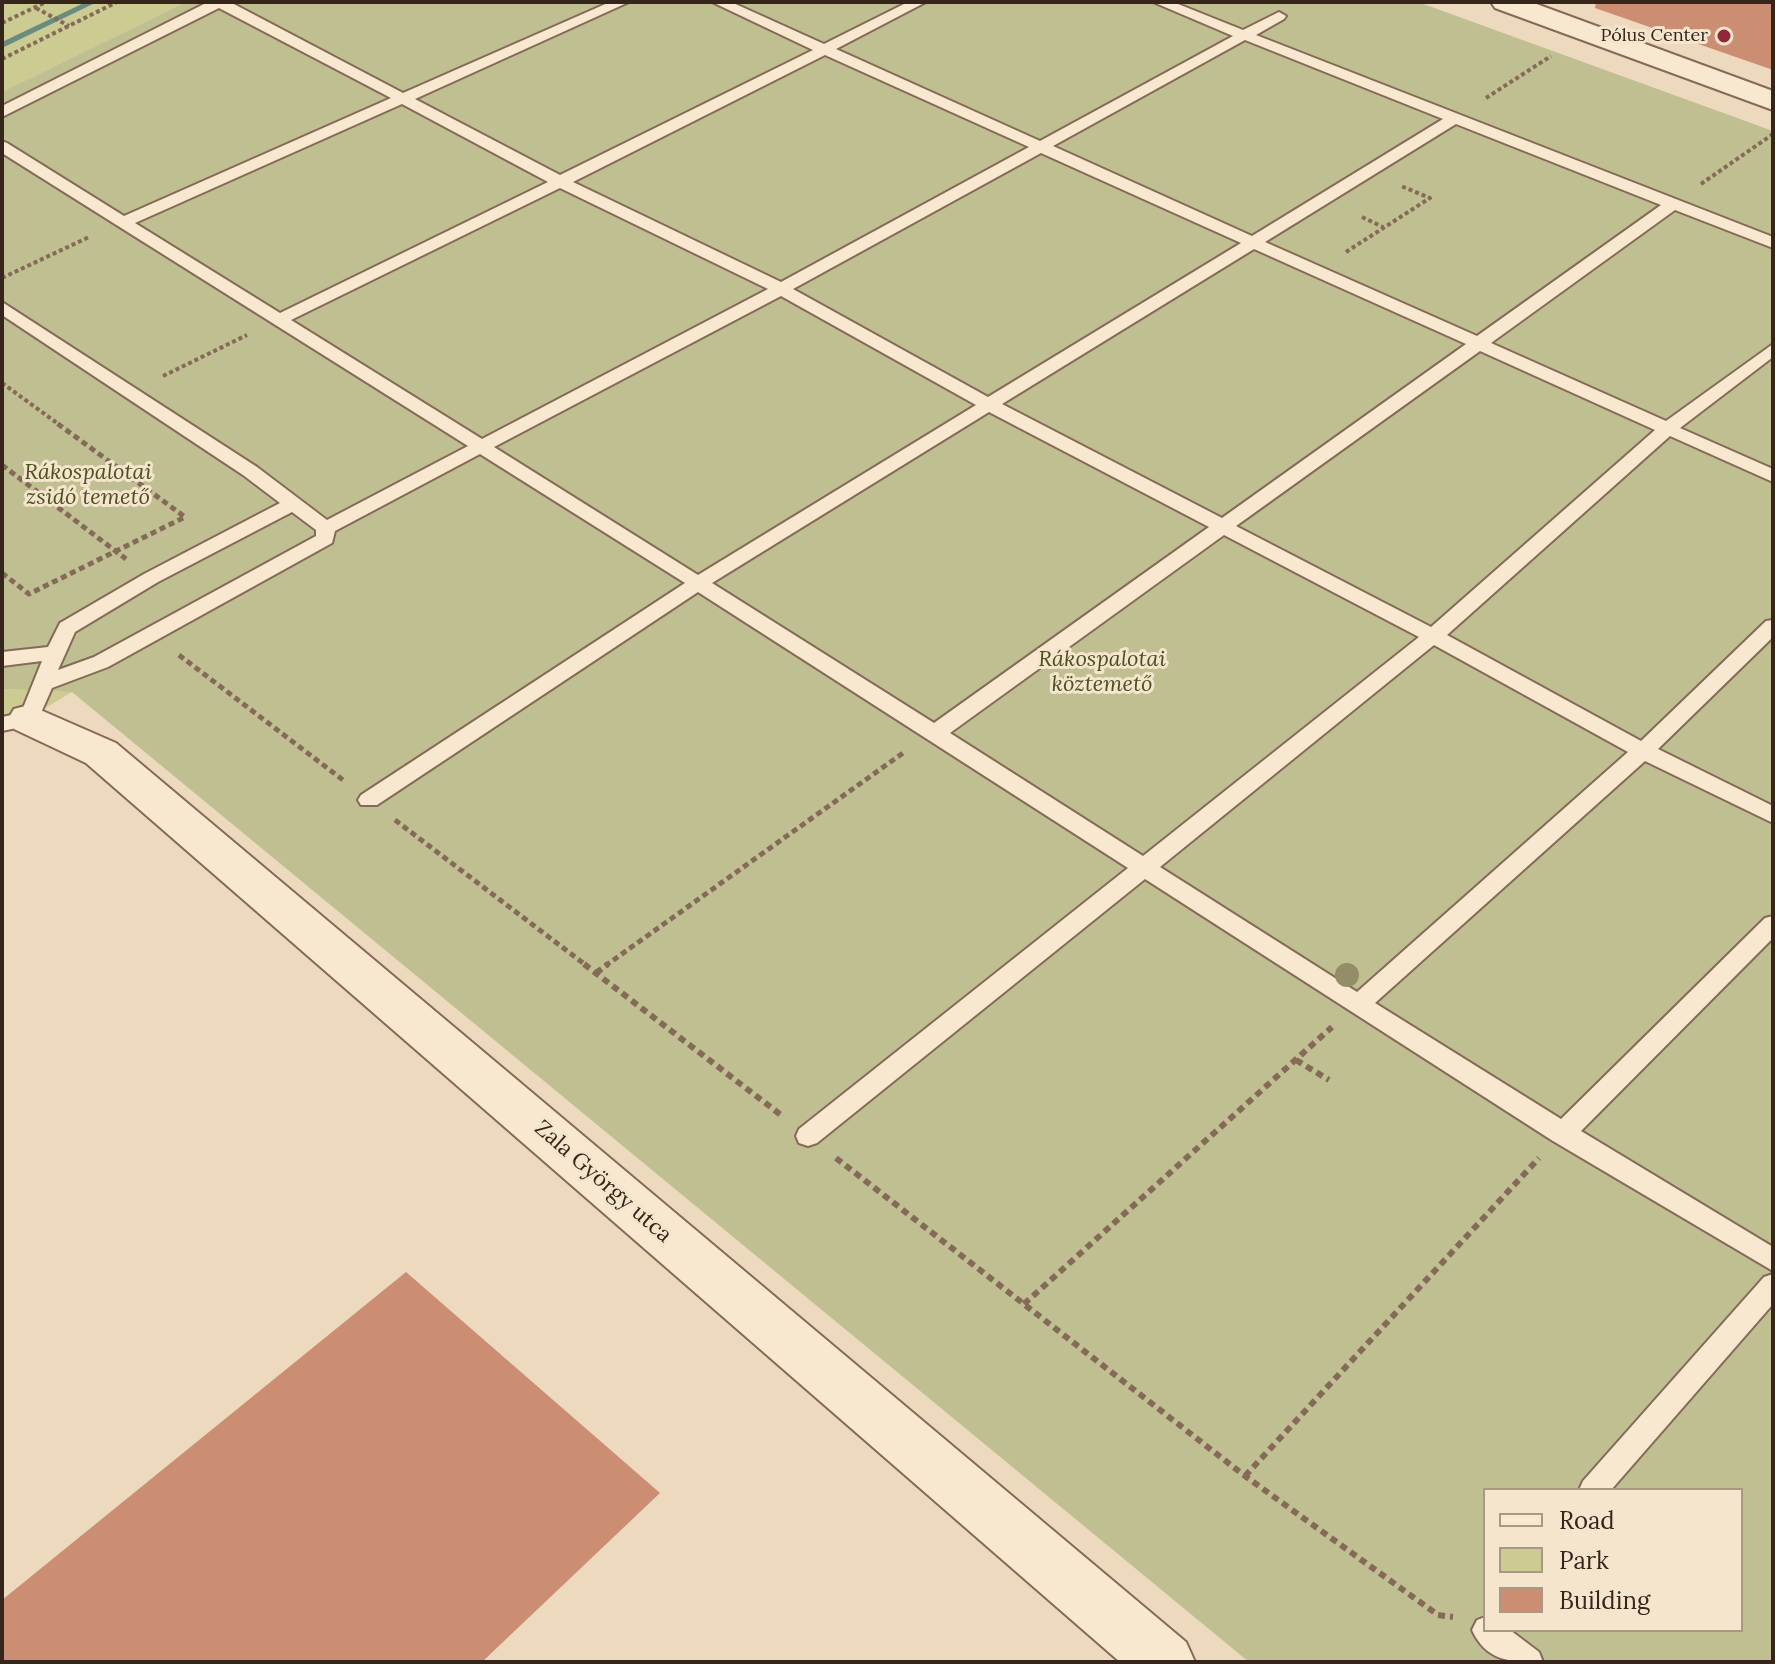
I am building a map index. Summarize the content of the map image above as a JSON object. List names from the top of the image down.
{
  "streets": {
    "street": ["Zala György utca"]
  },
  "parks": ["Rákospalotai zsidó temető", "Rákospalotai köztemető"],
  "places": ["Pólus Center"],
  "legend": ["Road", "Park", "Building"]
}
